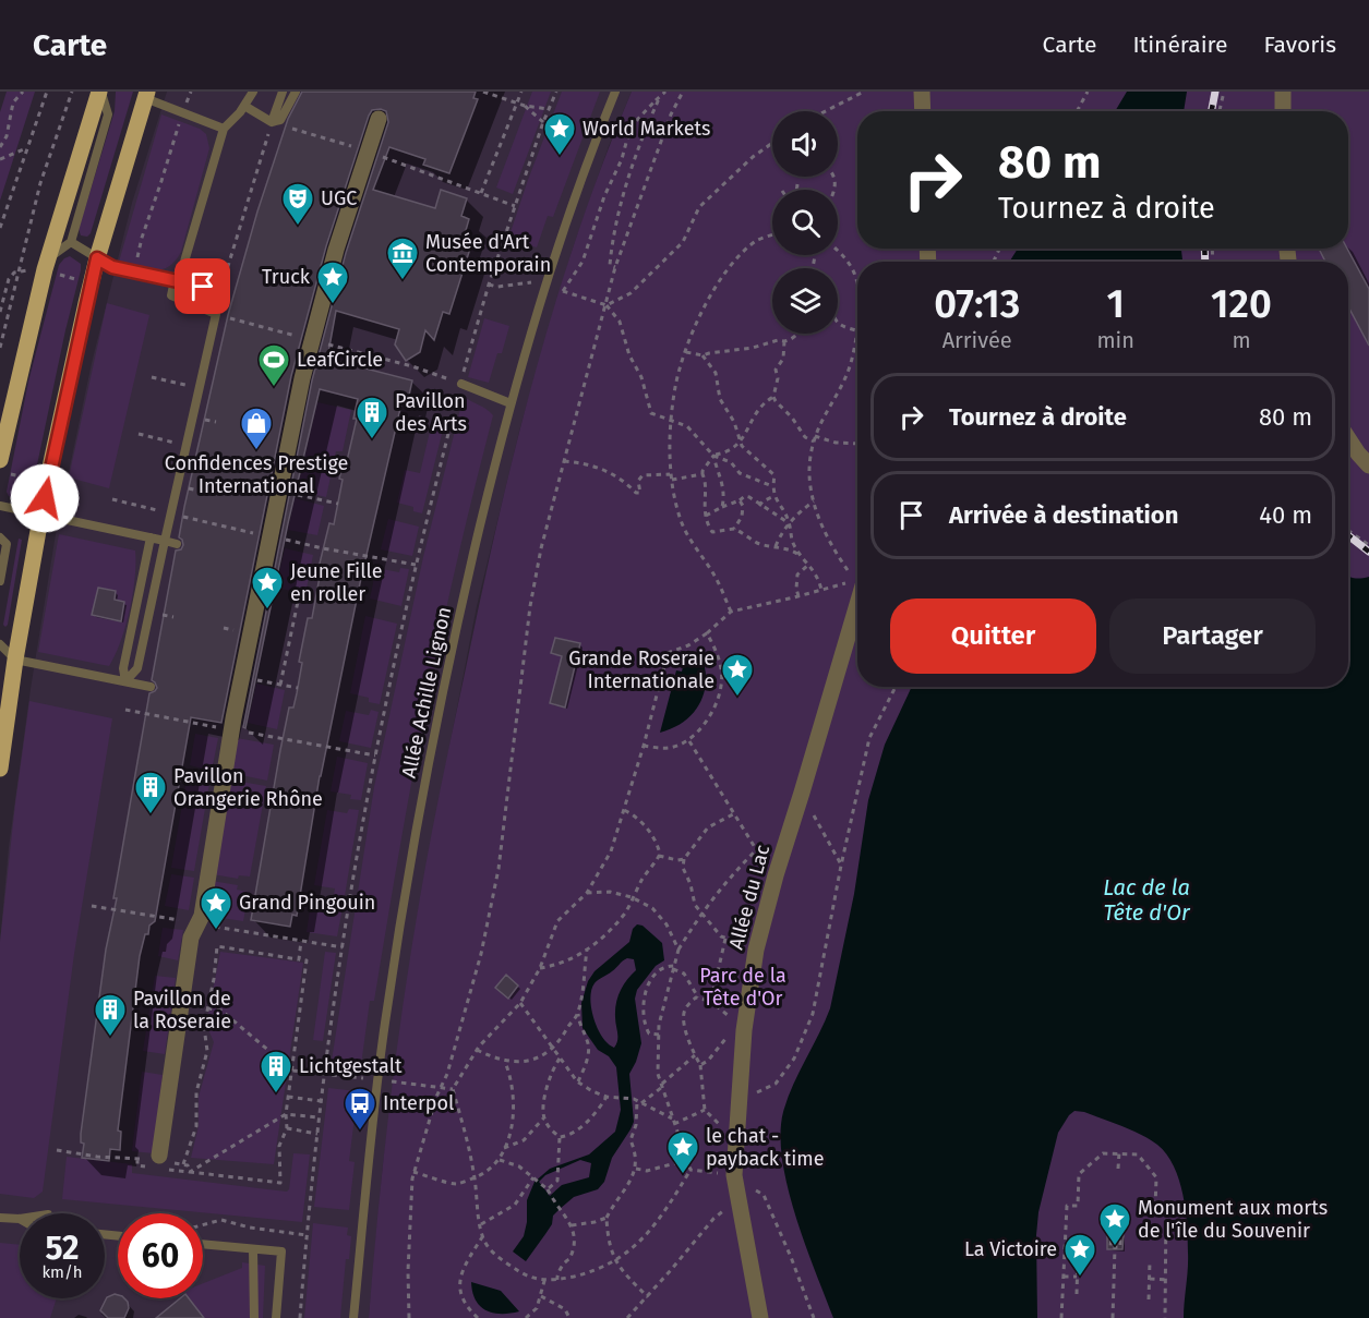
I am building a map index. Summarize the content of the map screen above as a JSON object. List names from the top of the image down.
{
  "streets": {
    "street": ["Allée du Lac"],
    "lane": ["Allée Achille Lignon"]
  },
  "water": ["Lac de la Tête d'Or"],
  "parks": ["Parc de la Tête d'Or"],
  "places": {
    "place": [
      "World Markets",
      "Truck",
      "Jeune Fille en roller",
      "Grande Roseraie Internationale",
      "Grand Pingouin",
      "le chat - payback time",
      "Monument aux morts de l'île du Souvenir",
      "La Victoire"
    ],
    "theatre": ["UGC"],
    "museum": ["Musée d'Art Contemporain"],
    "sports": ["LeafCircle"],
    "building": [
      "Pavillon des Arts",
      "Pavillon Orangerie Rhône",
      "Pavillon de la Roseraie",
      "Lichtgestalt"
    ],
    "shop": ["Confidences Prestige International"],
    "bus stop": ["Interpol"]
  },
  "page": {
    "header": "Carte",
    "nav": ["Carte", "Itinéraire", "Favoris"],
    "turn": ["80 m", "Tournez à droite"],
    "eta": [
      "07:13",
      "Arrivée",
      "1",
      "min",
      "120",
      "m"
    ],
    "list": [
      {
        "name": "Tournez à droite",
        "value": "80 m"
      },
      {
        "name": "Arrivée à destination",
        "value": "40 m"
      }
    ],
    "buttons": ["Quitter", "Partager"],
    "speed": "52 km/h",
    "limit": "60"
  }
}
